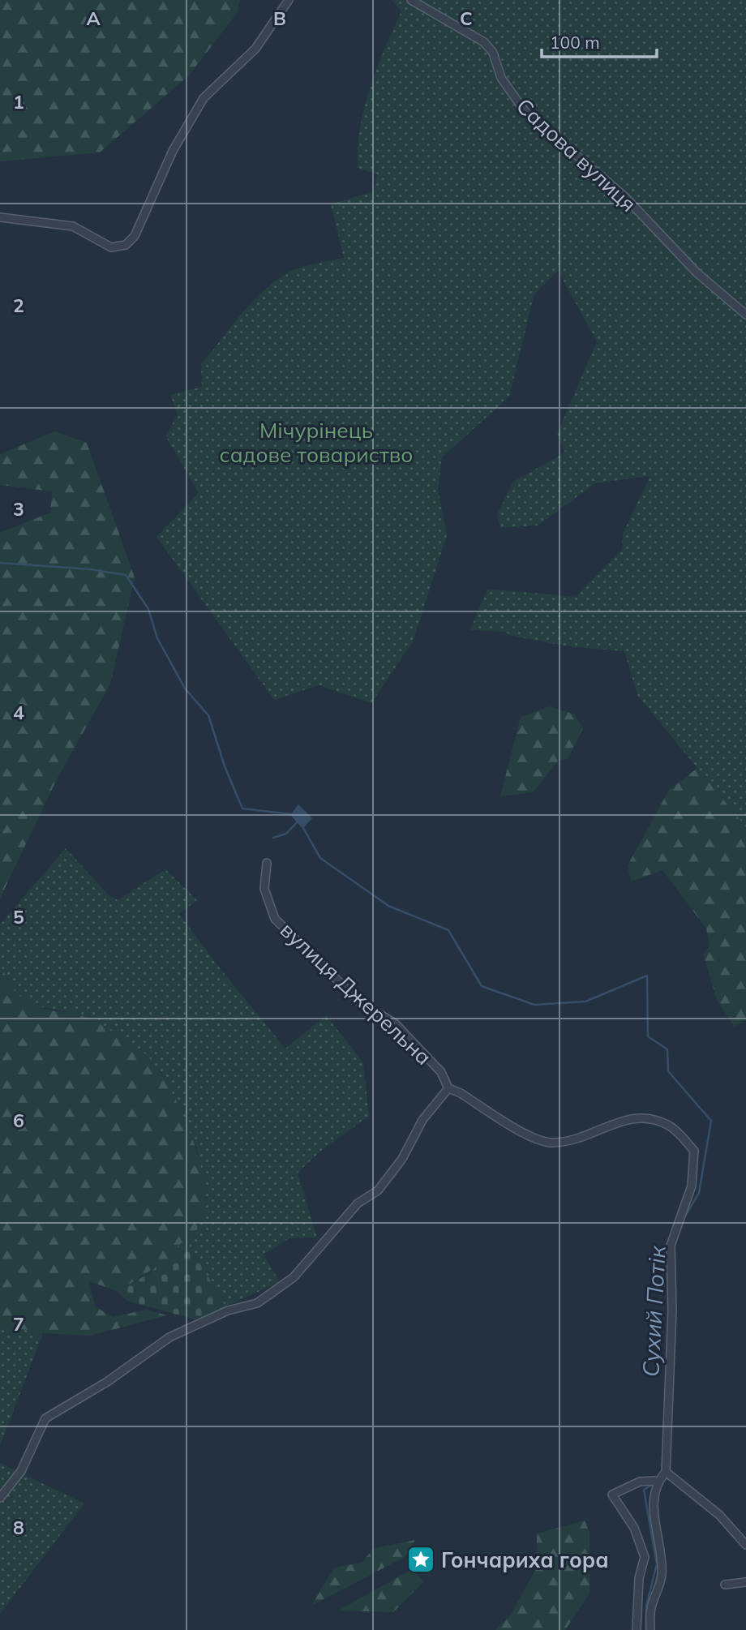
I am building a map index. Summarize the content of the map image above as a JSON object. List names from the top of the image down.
{
  "streets": {
    "street": ["Садова вулиця", "вулиця Джерельна"]
  },
  "water": ["Сухий Потік"],
  "parks": ["Мічурінець садове товариство"],
  "places": {
    "place": ["Гончариха гора"]
  },
  "scale_bar": "100 m",
  "grid": {
    "columns": ["A", "B", "C"],
    "rows": [
      "1",
      "2",
      "3",
      "4",
      "5",
      "6",
      "7",
      "8"
    ]
  }
}
